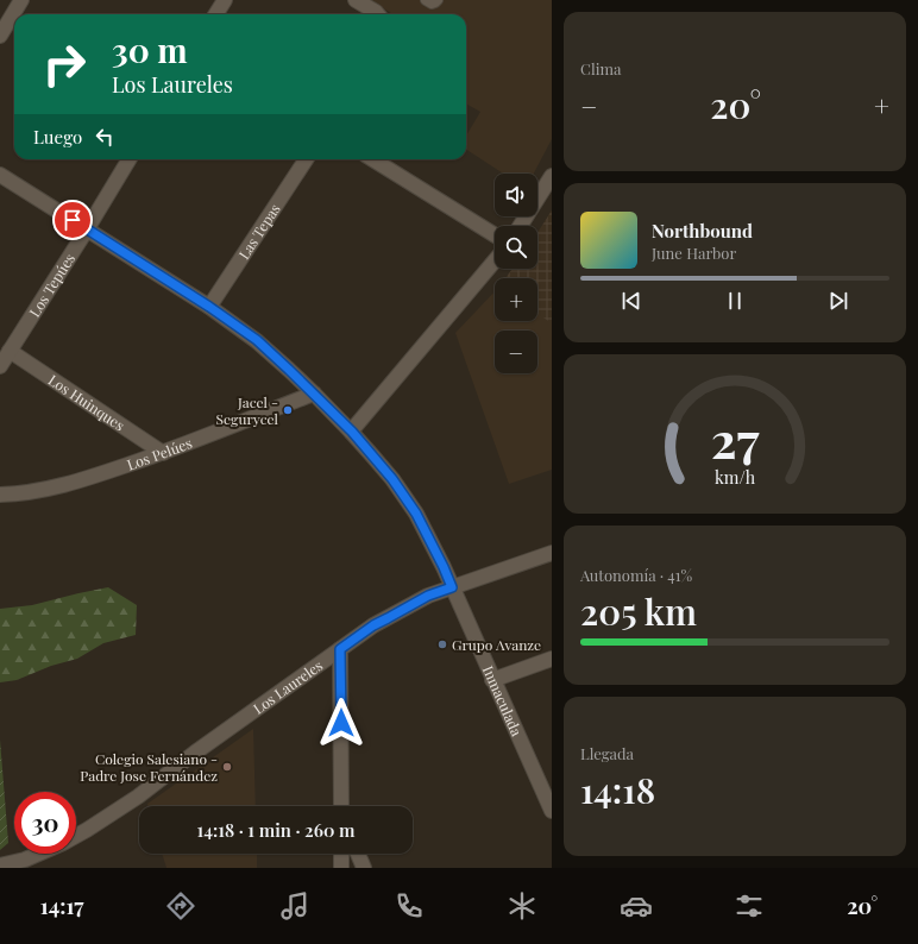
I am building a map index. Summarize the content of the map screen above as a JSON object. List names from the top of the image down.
{
  "streets": {
    "street": [
      "Las Tepas",
      "Los Tepúes",
      "Los Huinques",
      "Los Pelúes",
      "Los Laureles",
      "Inmaculada"
    ]
  },
  "crossings": [
    ["Las Tepas", "Inmaculada"],
    ["Los Tepúes", "Los Huinques"],
    ["Los Tepúes", "Inmaculada"],
    ["Los Huinques", "Los Pelúes"],
    ["Los Pelúes", "Inmaculada"],
    ["Los Laureles", "Inmaculada"]
  ],
  "places": ["Jacel - Segurycel", "Grupo Avanze", "Colegio Salesiano - Padre Jose Fernández"],
  "page": {
    "tile": [
      "Clima",
      ["Autonomía · 41%", "205 km"],
      ["Llegada", "14:18"]
    ],
    "turn": ["30 m", "Los Laureles"],
    "heat": ["−", "20°", "+"],
    "then": "Luego",
    "map_buttons": ["+", "−"],
    "song": ["Northbound", "June Harbor"],
    "limit": "30",
    "trip": "14:18 · 1 min · 260 m",
    "tabs": ["14:17", "20°"],
    "gauge": ["27", "km/h"]
  }
}
